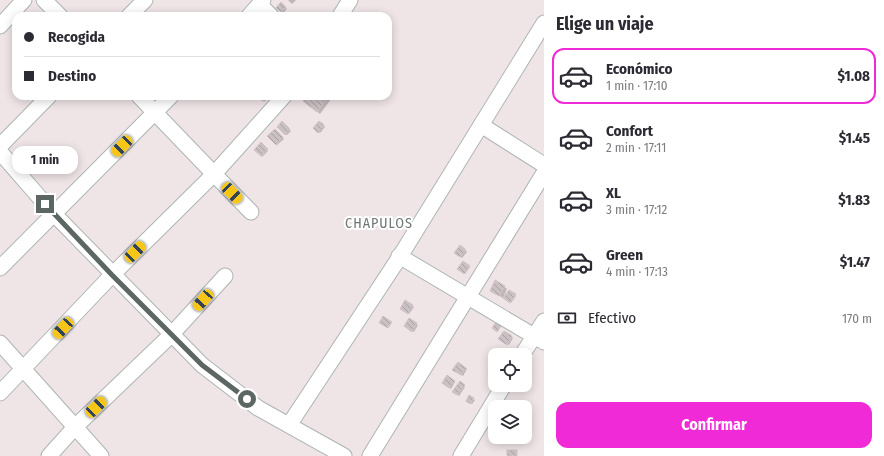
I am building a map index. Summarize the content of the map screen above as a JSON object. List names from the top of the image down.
{
  "districts": ["CHAPULOS"],
  "page": {
    "heading": "Elige un viaje",
    "banner": ["Recogida", "Destino"],
    "list": [
      {
        "name": "Económico",
        "note": "1 min · 17:10",
        "value": "$1.08"
      },
      {
        "name": "Confort",
        "note": "2 min · 17:11",
        "value": "$1.45"
      },
      {
        "name": "XL",
        "note": "3 min · 17:12",
        "value": "$1.83"
      },
      {
        "name": "Green",
        "note": "4 min · 17:13",
        "value": "$1.47"
      }
    ],
    "bubble": "1 min",
    "pay": ["Efectivo", "170 m"],
    "buttons": "Confirmar"
  }
}
